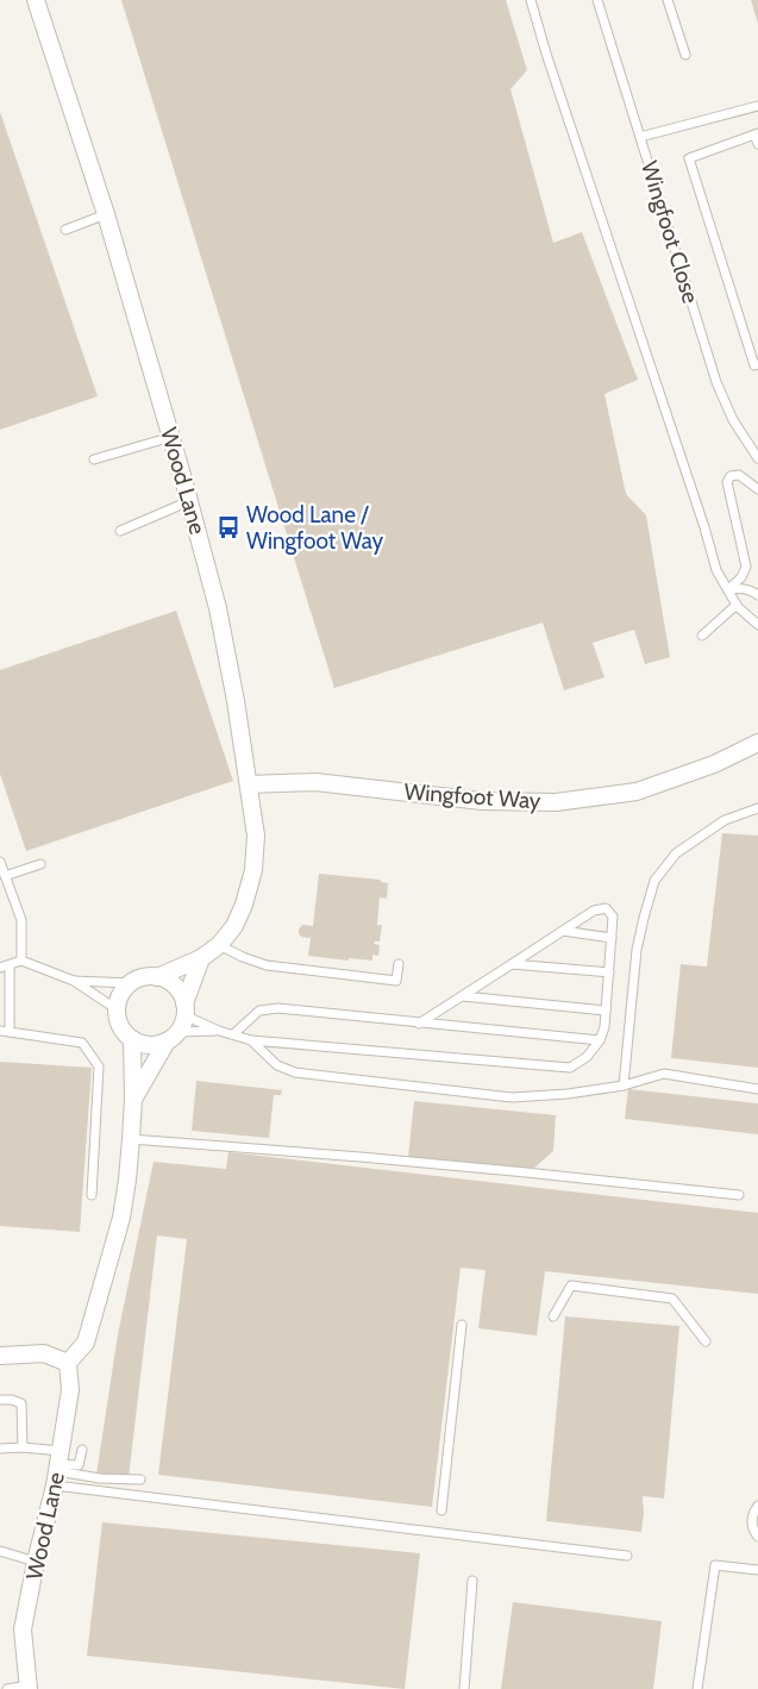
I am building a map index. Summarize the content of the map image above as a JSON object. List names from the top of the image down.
{
  "streets": {
    "street": ["Wood Lane", "Wingfoot Way"],
    "lane": ["Wingfoot Close"]
  },
  "crossings": [
    ["Wood Lane", "Wingfoot Way"]
  ],
  "places": {
    "bus stop": ["Wood Lane / Wingfoot Way"]
  }
}
